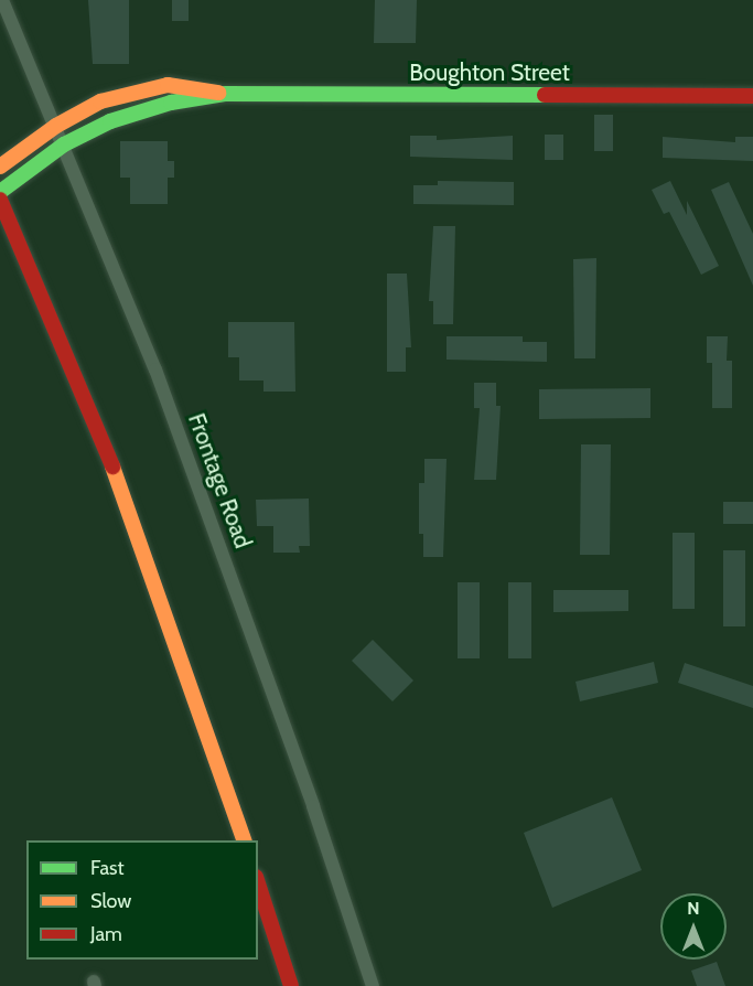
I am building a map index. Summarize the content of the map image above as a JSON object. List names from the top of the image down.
{
  "streets": {
    "main road": ["Boughton Street"],
    "street": ["Frontage Road"]
  },
  "crossings": [
    ["Boughton Street", "Frontage Road"]
  ],
  "legend": ["Fast", "Slow", "Jam"],
  "north": "top"
}
